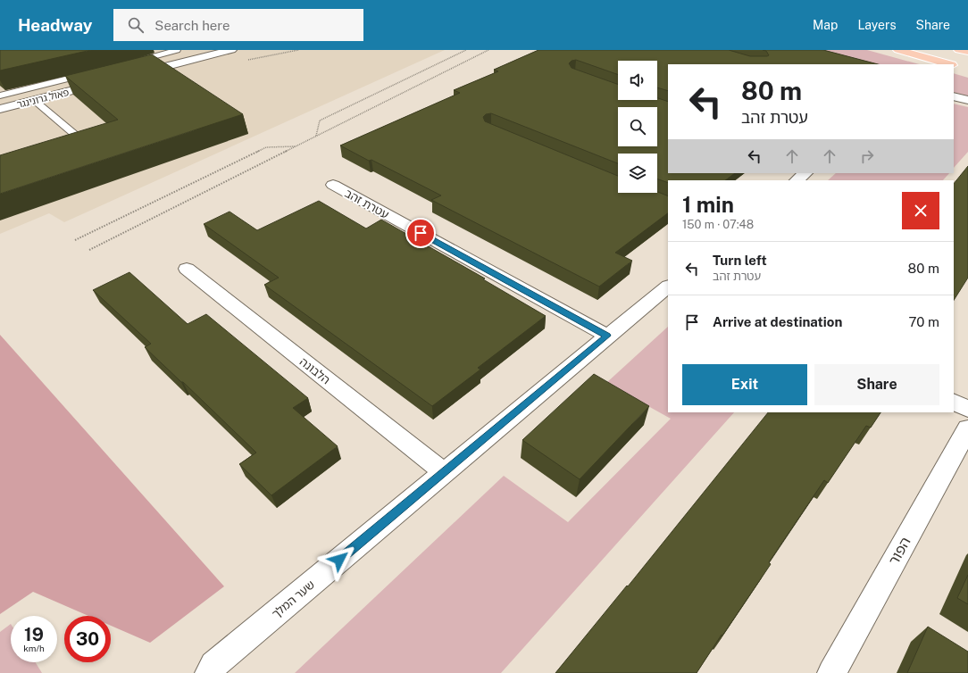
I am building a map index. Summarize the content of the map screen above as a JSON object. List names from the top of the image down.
{
  "streets": {
    "street": [
      "פאול גרונינגר",
      "עטרת זהב",
      "הלבונה",
      "הפור",
      "שער המלך"
    ]
  },
  "crossings": [
    ["עטרת זהב", "שער המלך"],
    ["הלבונה", "שער המלך"]
  ],
  "page": {
    "header": "Headway",
    "search": "Search here",
    "nav": ["Map", "Layers", "Share"],
    "turn": ["80 m", "עטרת זהב"],
    "heading": ["1 min", "150 m · 07:48"],
    "list": [
      {
        "name": "Turn left",
        "note": "עטרת זהב",
        "value": "80 m"
      },
      {
        "name": "Arrive at destination",
        "value": "70 m"
      }
    ],
    "buttons": ["Exit", "Share"],
    "speed": "19 km/h",
    "limit": "30"
  }
}
